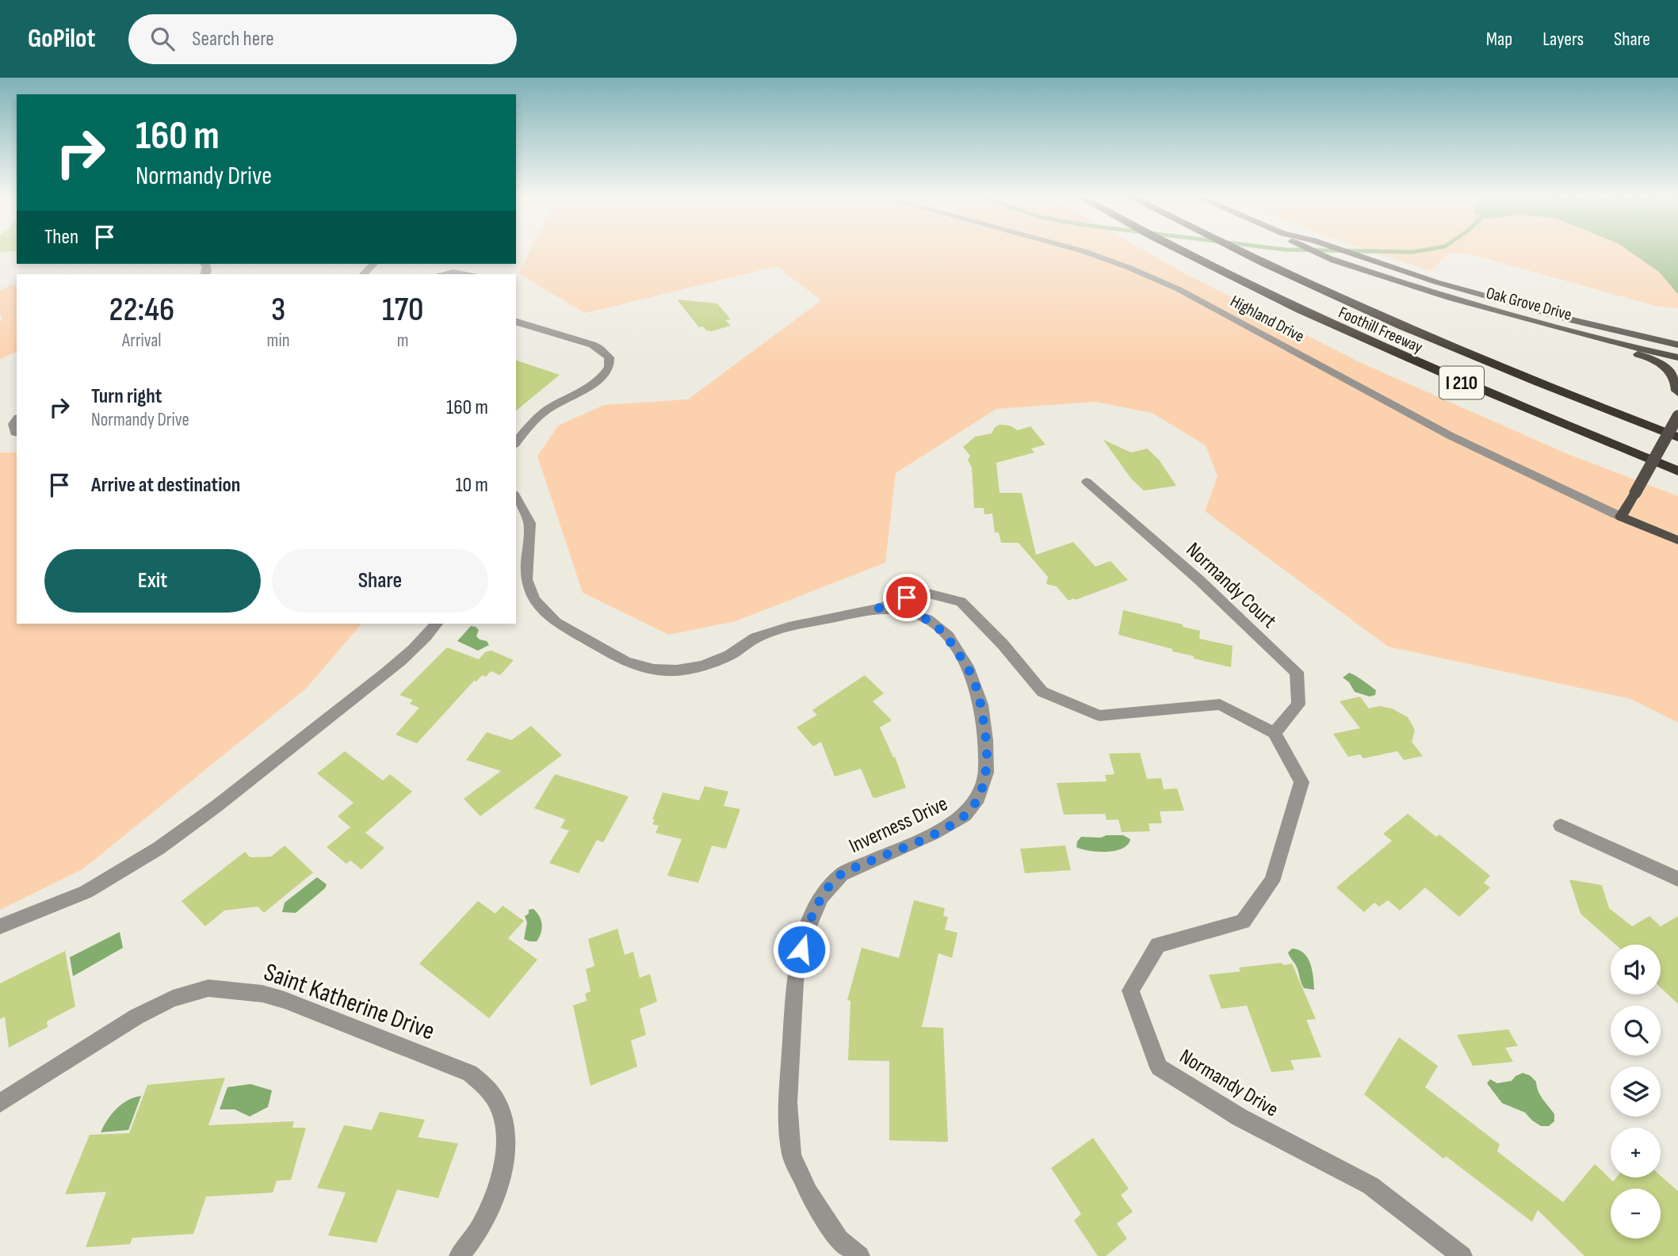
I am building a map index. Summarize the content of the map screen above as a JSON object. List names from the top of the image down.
{
  "streets": {
    "highway": ["Foothill Freeway", "I 210"],
    "main road": ["Oak Grove Drive"],
    "street": [
      "Highland Drive",
      "Normandy Court",
      "Inverness Drive",
      "Saint Katherine Drive",
      "Normandy Drive"
    ]
  },
  "crossings": [
    ["Normandy Court", "Normandy Drive"]
  ],
  "page": {
    "header": "GoPilot",
    "search": "Search here",
    "nav": ["Map", "Layers", "Share"],
    "turn": ["160 m", "Normandy Drive"],
    "then": "Then",
    "eta": [
      "22:46",
      "Arrival",
      "3",
      "min",
      "170",
      "m"
    ],
    "list": [
      {
        "name": "Turn right",
        "note": "Normandy Drive",
        "value": "160 m"
      },
      {
        "name": "Arrive at destination",
        "value": "10 m"
      }
    ],
    "buttons": ["Exit", "Share"],
    "map_buttons": ["+", "−"]
  }
}
